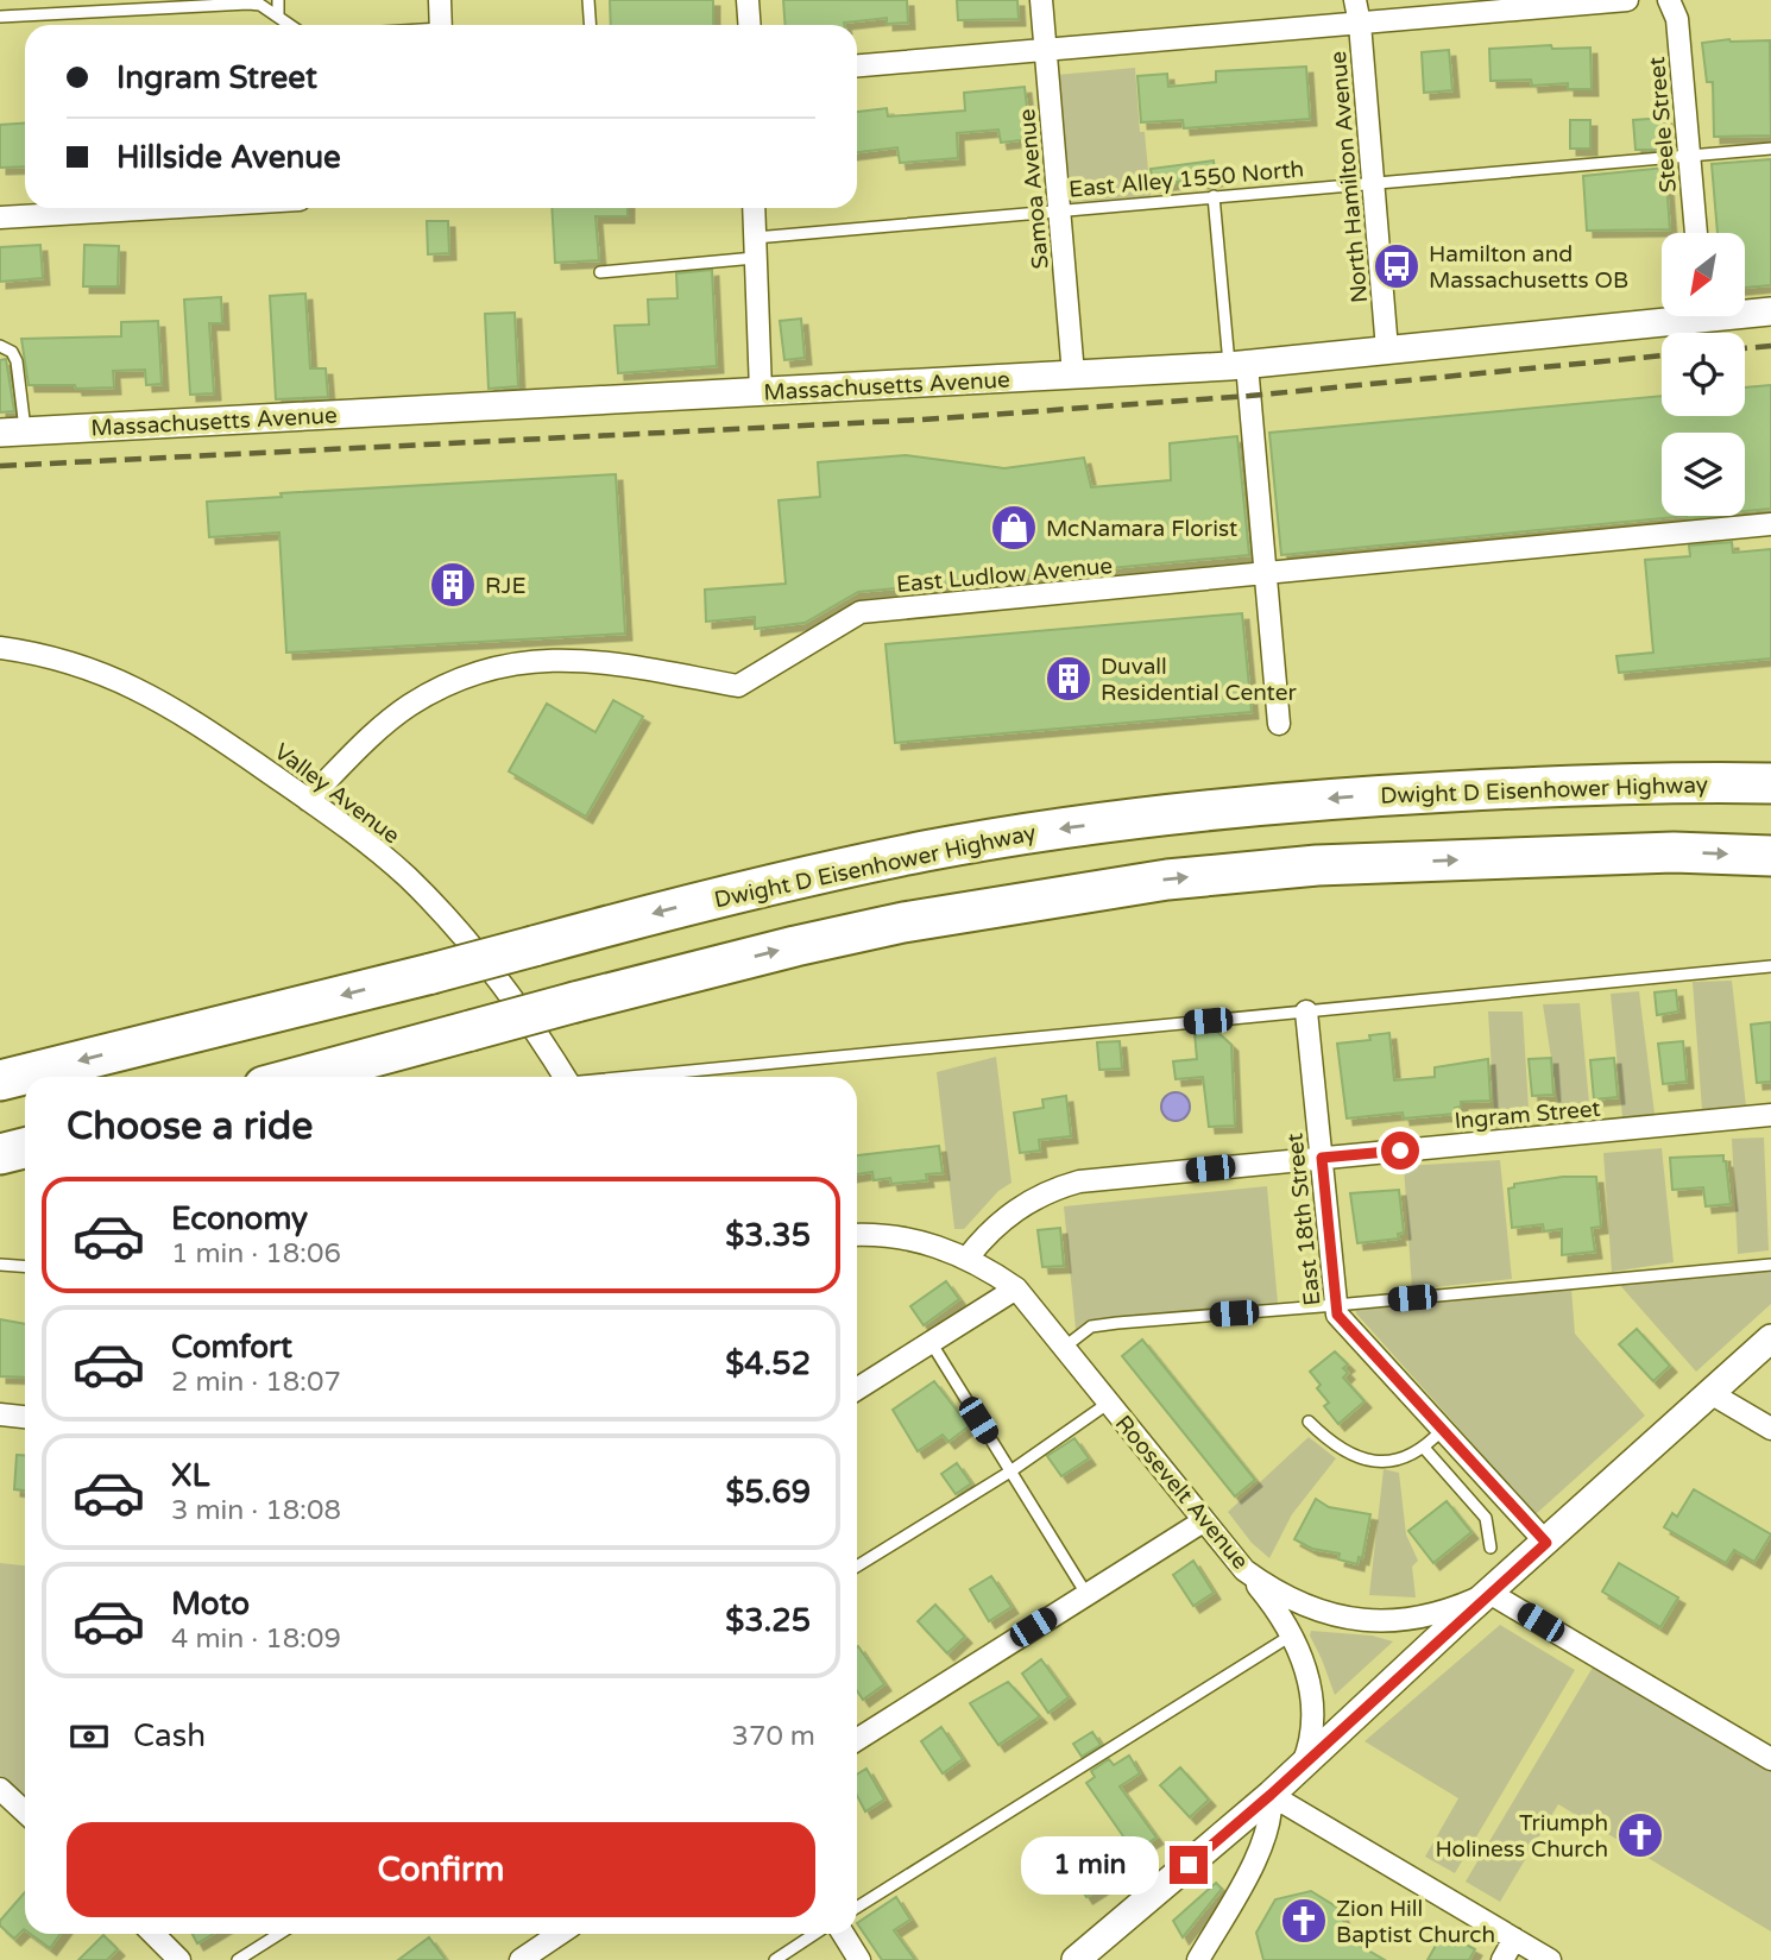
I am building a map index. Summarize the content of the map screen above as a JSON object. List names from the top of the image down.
{
  "streets": {
    "highway": ["Dwight D Eisenhower Highway"],
    "street": [
      "Steele Street",
      "North Hamilton Avenue",
      "Samoa Avenue",
      "Massachusetts Avenue",
      "East Ludlow Avenue",
      "Valley Avenue",
      "Ingram Street",
      "East 18th Street",
      "Roosevelt Avenue"
    ],
    "lane": ["East Alley 1550 North"]
  },
  "crossings": [
    ["Steele Street", "East Alley 1550 North"],
    ["North Hamilton Avenue", "East Alley 1550 North"],
    ["North Hamilton Avenue", "Massachusetts Avenue"],
    ["East Alley 1550 North", "Samoa Avenue"],
    ["Samoa Avenue", "Massachusetts Avenue"],
    ["East Ludlow Avenue", "Valley Avenue"],
    ["Ingram Street", "East 18th Street"],
    ["Ingram Street", "Roosevelt Avenue"],
    ["East 18th Street", "Roosevelt Avenue"]
  ],
  "places": {
    "bus stop": ["Hamilton and Massachusetts OB"],
    "shop": ["McNamara Florist"],
    "building": ["RJE", "Duvall Residential Center"],
    "church": ["Triumph Holiness Church", "Zion Hill Baptist Church"]
  },
  "north": "bottom left",
  "page": {
    "banner": ["Ingram Street", "Hillside Avenue"],
    "heading": "Choose a ride",
    "list": [
      {
        "name": "Economy",
        "note": "1 min · 18:06",
        "value": "$3.35"
      },
      {
        "name": "Comfort",
        "note": "2 min · 18:07",
        "value": "$4.52"
      },
      {
        "name": "XL",
        "note": "3 min · 18:08",
        "value": "$5.69"
      },
      {
        "name": "Moto",
        "note": "4 min · 18:09",
        "value": "$3.25"
      }
    ],
    "pay": ["Cash", "370 m"],
    "buttons": "Confirm",
    "bubble": "1 min"
  }
}
